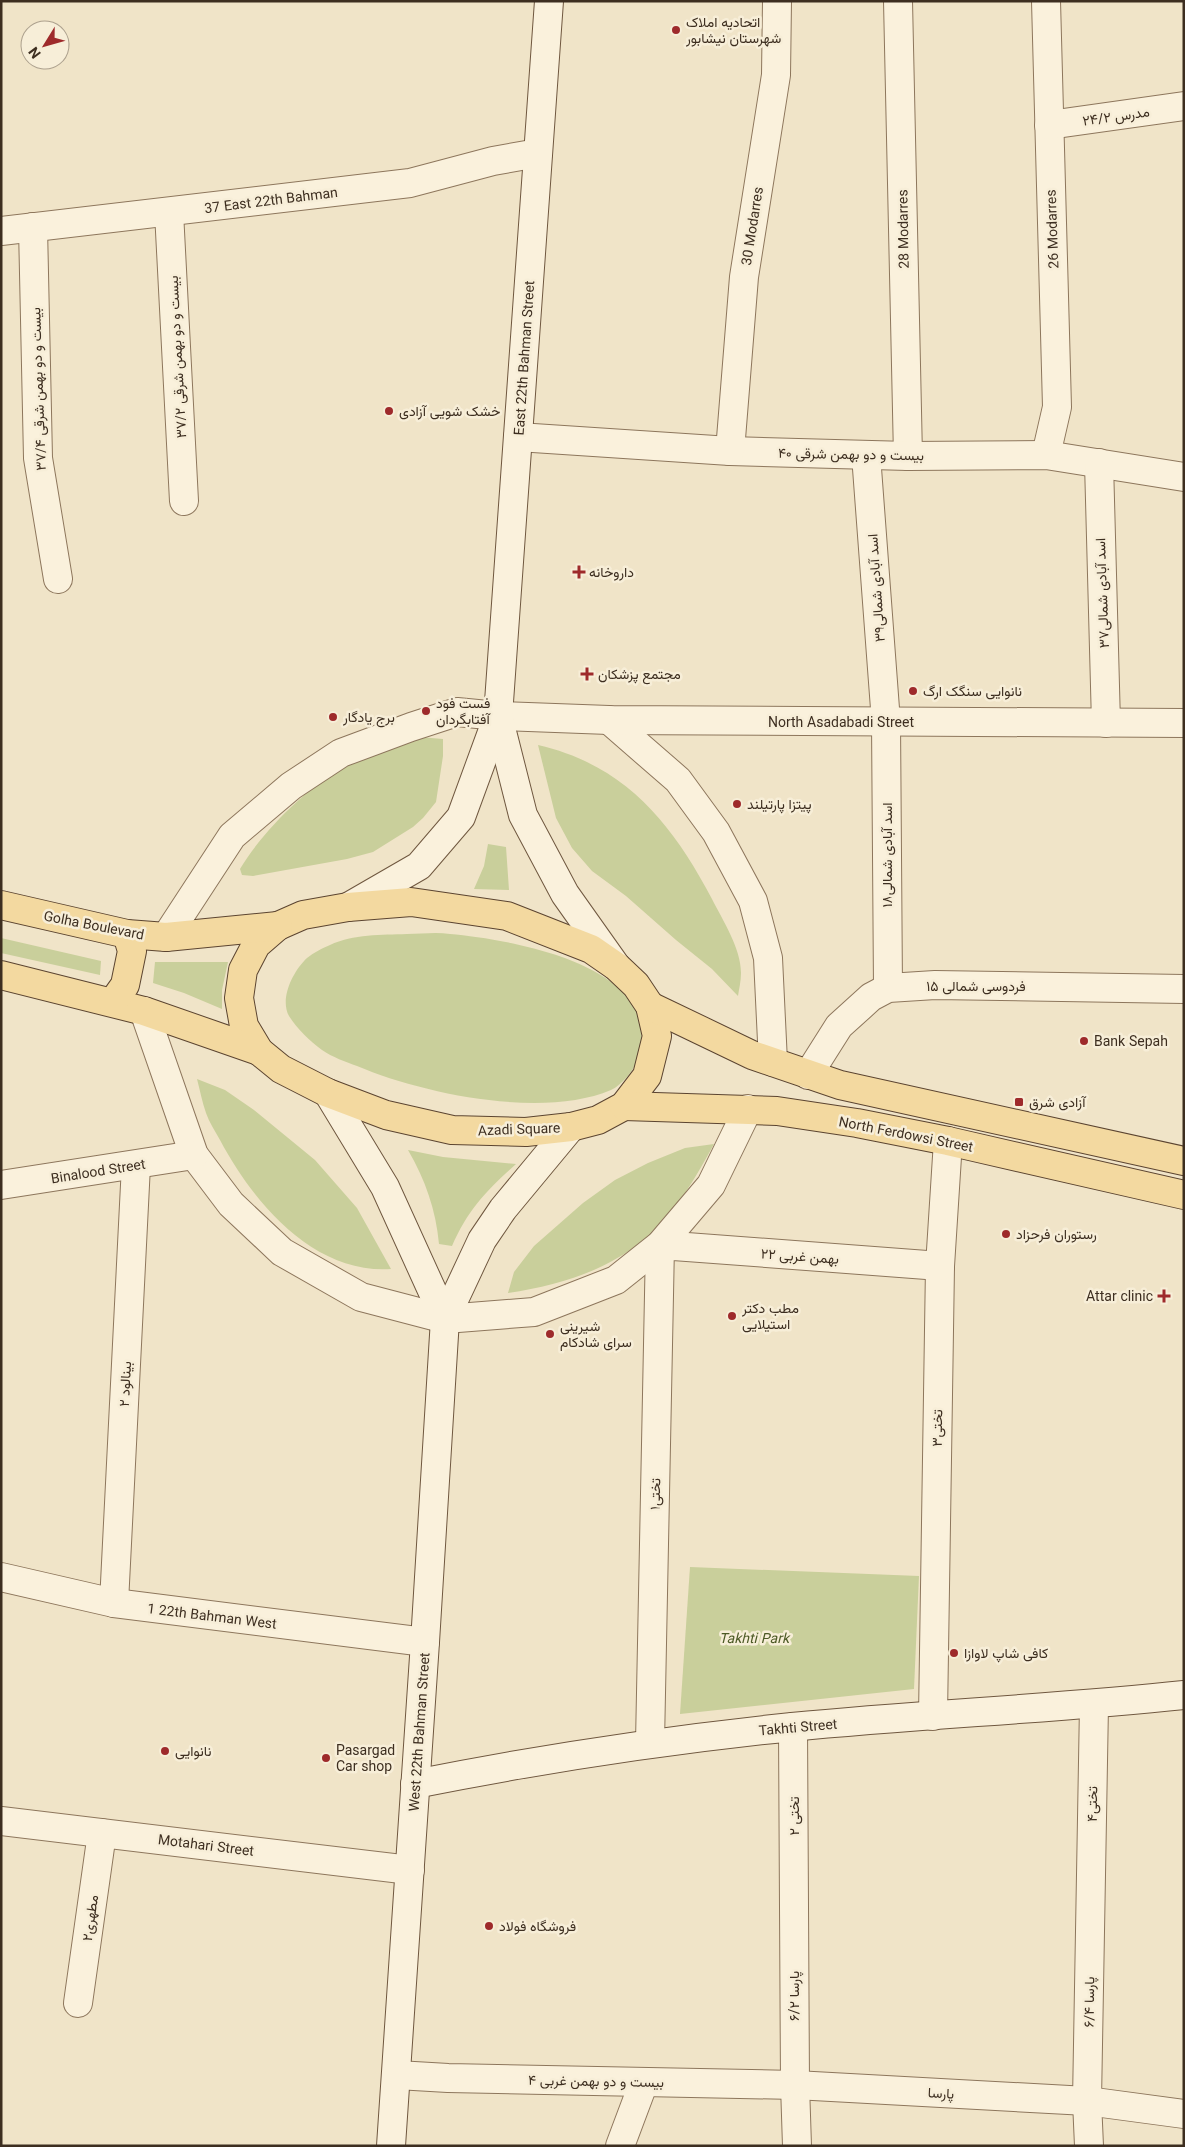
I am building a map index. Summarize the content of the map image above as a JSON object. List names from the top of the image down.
{
  "streets": {
    "main road": ["Golha Boulevard", "Azadi Square", "North Ferdowsi Street"],
    "street": [
      "مدرس ۲۴/۲",
      "37 East 22th Bahman",
      "30 Modarres",
      "28 Modarres",
      "26 Modarres",
      "بیست و دو بهمن شرقی ۳۷/۲",
      "East 22th Bahman Street",
      "بیست و دو بهمن شرقی ۳۷/۴",
      "بیست و دو بهمن شرقی ۴۰",
      "اسد آبادی شمالی۳۹",
      "اسد آبادی شمالی۳۷",
      "North Asadabadi Street",
      "اسد آبادی شمالی۱۸",
      "فردوسی شمالی ۱۵",
      "Binalood Street",
      "۲۲ بهمن غربی",
      "بینالود ۲",
      "تختی۳",
      "تختی۱",
      "1 22th Bahman West",
      "Takhti Street",
      "West 22th Bahman Street",
      "تختی۴",
      "تختی ۲",
      "Motahari Street",
      "مطهری۲",
      "پارسا ۶/۲",
      "پارسا ۶/۴",
      "بیست و دو بهمن غربی ۴",
      "پارسا"
    ]
  },
  "crossings": [
    ["مدرس ۲۴/۲", "26 Modarres"],
    ["37 East 22th Bahman", "بیست و دو بهمن شرقی ۳۷/۲"],
    ["37 East 22th Bahman", "East 22th Bahman Street"],
    ["37 East 22th Bahman", "بیست و دو بهمن شرقی ۳۷/۴"],
    ["30 Modarres", "بیست و دو بهمن شرقی ۴۰"],
    ["28 Modarres", "بیست و دو بهمن شرقی ۴۰"],
    ["26 Modarres", "بیست و دو بهمن شرقی ۴۰"],
    ["East 22th Bahman Street", "بیست و دو بهمن شرقی ۴۰"],
    ["East 22th Bahman Street", "North Asadabadi Street"],
    ["East 22th Bahman Street", "Azadi Square"],
    ["بیست و دو بهمن شرقی ۴۰", "اسد آبادی شمالی۳۹"],
    ["بیست و دو بهمن شرقی ۴۰", "اسد آبادی شمالی۳۷"],
    ["اسد آبادی شمالی۳۹", "North Asadabadi Street"],
    ["اسد آبادی شمالی۳۹", "اسد آبادی شمالی۱۸"],
    ["اسد آبادی شمالی۳۷", "North Asadabadi Street"],
    ["North Asadabadi Street", "اسد آبادی شمالی۱۸"],
    ["North Asadabadi Street", "Golha Boulevard"],
    ["اسد آبادی شمالی۱۸", "فردوسی شمالی ۱۵"],
    ["Golha Boulevard", "Azadi Square"],
    ["Azadi Square", "North Ferdowsi Street"],
    ["Azadi Square", "West 22th Bahman Street"],
    ["North Ferdowsi Street", "تختی۳"],
    ["Binalood Street", "بینالود ۲"],
    ["۲۲ بهمن غربی", "تختی۳"],
    ["۲۲ بهمن غربی", "تختی۱"],
    ["بینالود ۲", "1 22th Bahman West"],
    ["تختی۳", "Takhti Street"],
    ["تختی۱", "Takhti Street"],
    ["1 22th Bahman West", "West 22th Bahman Street"],
    ["Takhti Street", "West 22th Bahman Street"],
    ["Takhti Street", "تختی۴"],
    ["Takhti Street", "تختی ۲"],
    ["West 22th Bahman Street", "Motahari Street"],
    ["West 22th Bahman Street", "بیست و دو بهمن غربی ۴"],
    ["تختی۴", "پارسا ۶/۴"],
    ["تختی ۲", "پارسا ۶/۲"],
    ["Motahari Street", "مطهری۲"],
    ["پارسا ۶/۲", "بیست و دو بهمن غربی ۴"],
    ["پارسا ۶/۲", "پارسا"],
    ["پارسا ۶/۴", "پارسا"],
    ["بیست و دو بهمن غربی ۴", "پارسا"]
  ],
  "parks": ["Takhti Park"],
  "places": {
    "other": [
      "اتحادیه املاک شهرستان نیشابور",
      "خشک شویی آزادی",
      "نانوایی سنگک ارگ",
      "فست فود آفتابگردان",
      "برج یادگار",
      "پیتزا پارتیلند",
      "Bank Sepah",
      "رستوران فرحزاد",
      "مطب دکتر استیلایی",
      "شیرینی سرای شادکام",
      "كافى شاپ لاوازا",
      "نانوایی",
      "Pasargad Car shop",
      "فروشگاه فولاد"
    ],
    "health": ["داروخانه", "مجتمع پزشکان", "Attar clinic"],
    "transit": ["آزادی شرق"]
  },
  "north": "bottom left"
}
